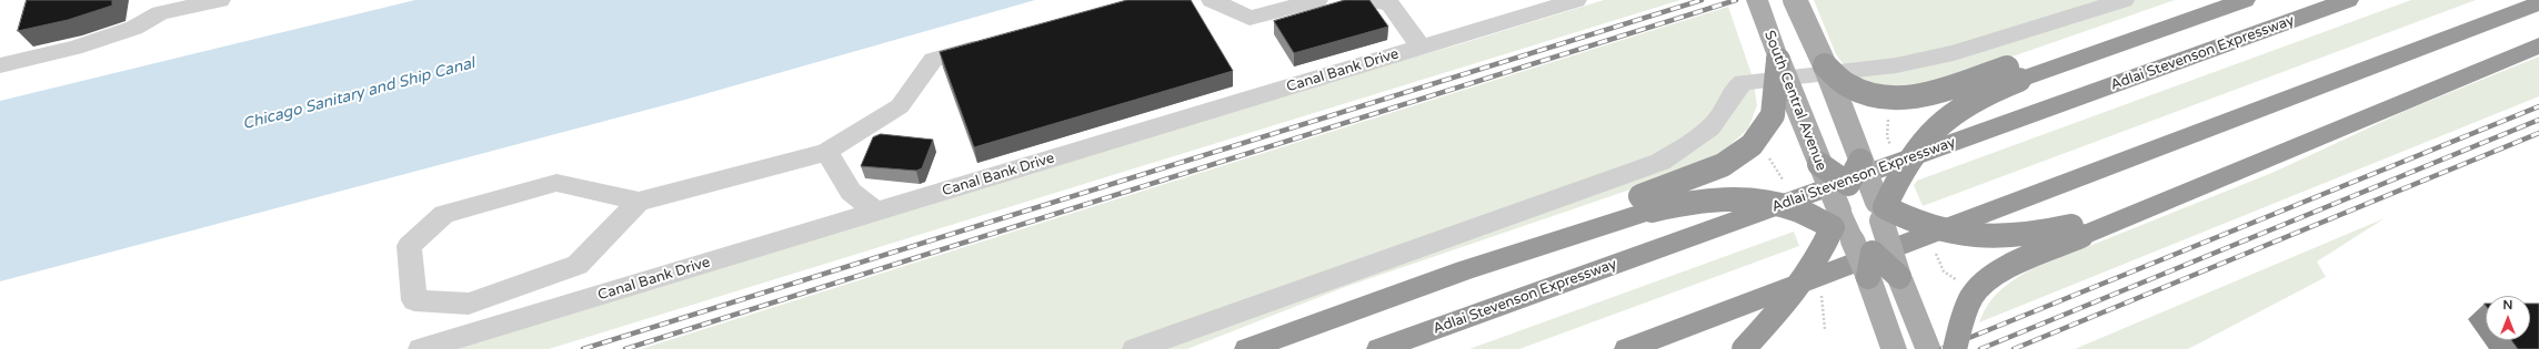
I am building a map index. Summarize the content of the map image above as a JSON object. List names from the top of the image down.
{
  "streets": {
    "highway": ["Adlai Stevenson Expressway"],
    "main road": ["South Central Avenue"],
    "lane": ["Canal Bank Drive"]
  },
  "water": ["Chicago Sanitary and Ship Canal"],
  "north": "top"
}
